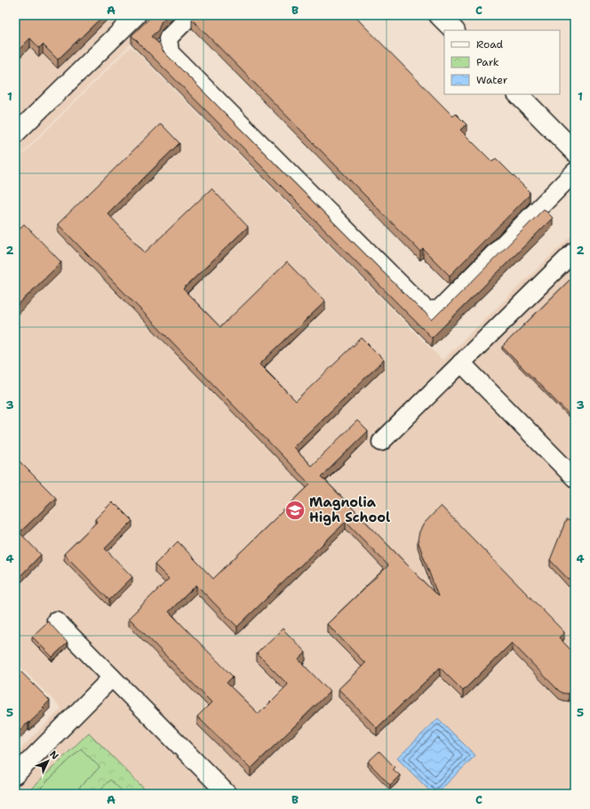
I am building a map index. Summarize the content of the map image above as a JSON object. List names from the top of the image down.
{
  "places": {
    "school or university": ["Magnolia High School"]
  },
  "legend": ["Road", "Park", "Water"],
  "north": "top right",
  "grid": {
    "columns": ["A", "B", "C"],
    "rows": [
      "1",
      "2",
      "3",
      "4",
      "5"
    ]
  }
}
